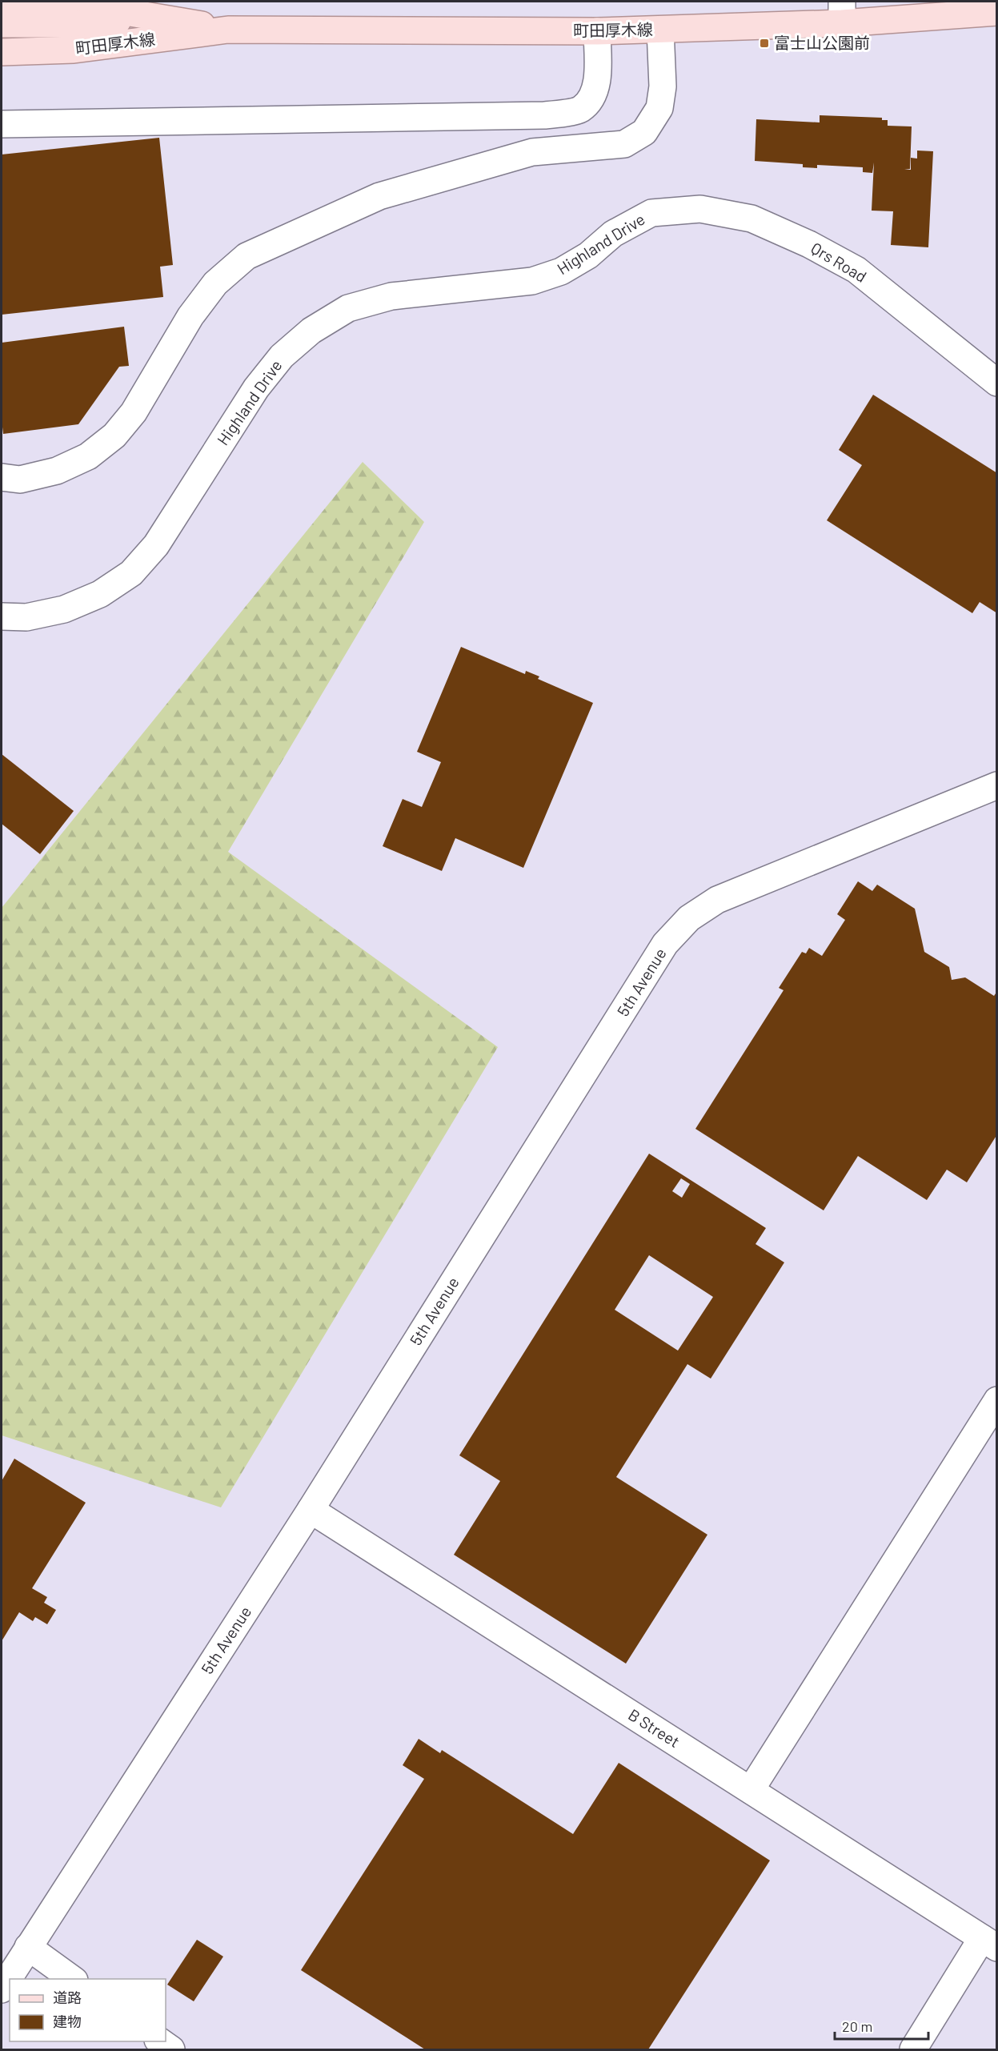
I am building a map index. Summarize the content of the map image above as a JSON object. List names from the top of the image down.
{
  "streets": {
    "main road": ["町田厚木線"],
    "lane": [
      "Highland Drive",
      "Qrs Road",
      "5th Avenue",
      "B Street"
    ]
  },
  "crossings": [
    ["Highland Drive", "Qrs Road"],
    ["5th Avenue", "B Street"]
  ],
  "places": {
    "transit": ["富士山公園前"]
  },
  "legend": ["道路", "建物"],
  "scale_bar": "20 m"
}
